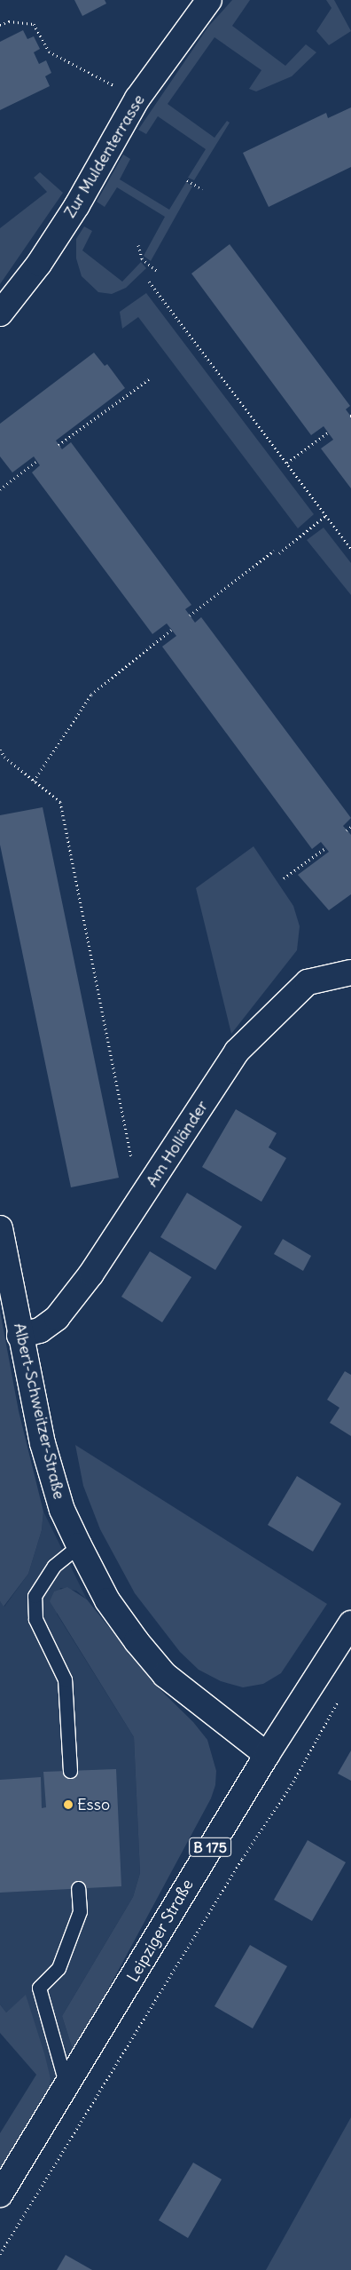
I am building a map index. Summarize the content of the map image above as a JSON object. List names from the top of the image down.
{
  "streets": {
    "street": [
      "Zur Muldenterrasse",
      "Am Holländer",
      "Albert-Schweitzer-Straße",
      "B 175",
      "Leipziger Straße"
    ]
  },
  "crossings": [
    ["Am Holländer", "Albert-Schweitzer-Straße"],
    ["Albert-Schweitzer-Straße", "Leipziger Straße"]
  ],
  "places": ["Esso"]
}
